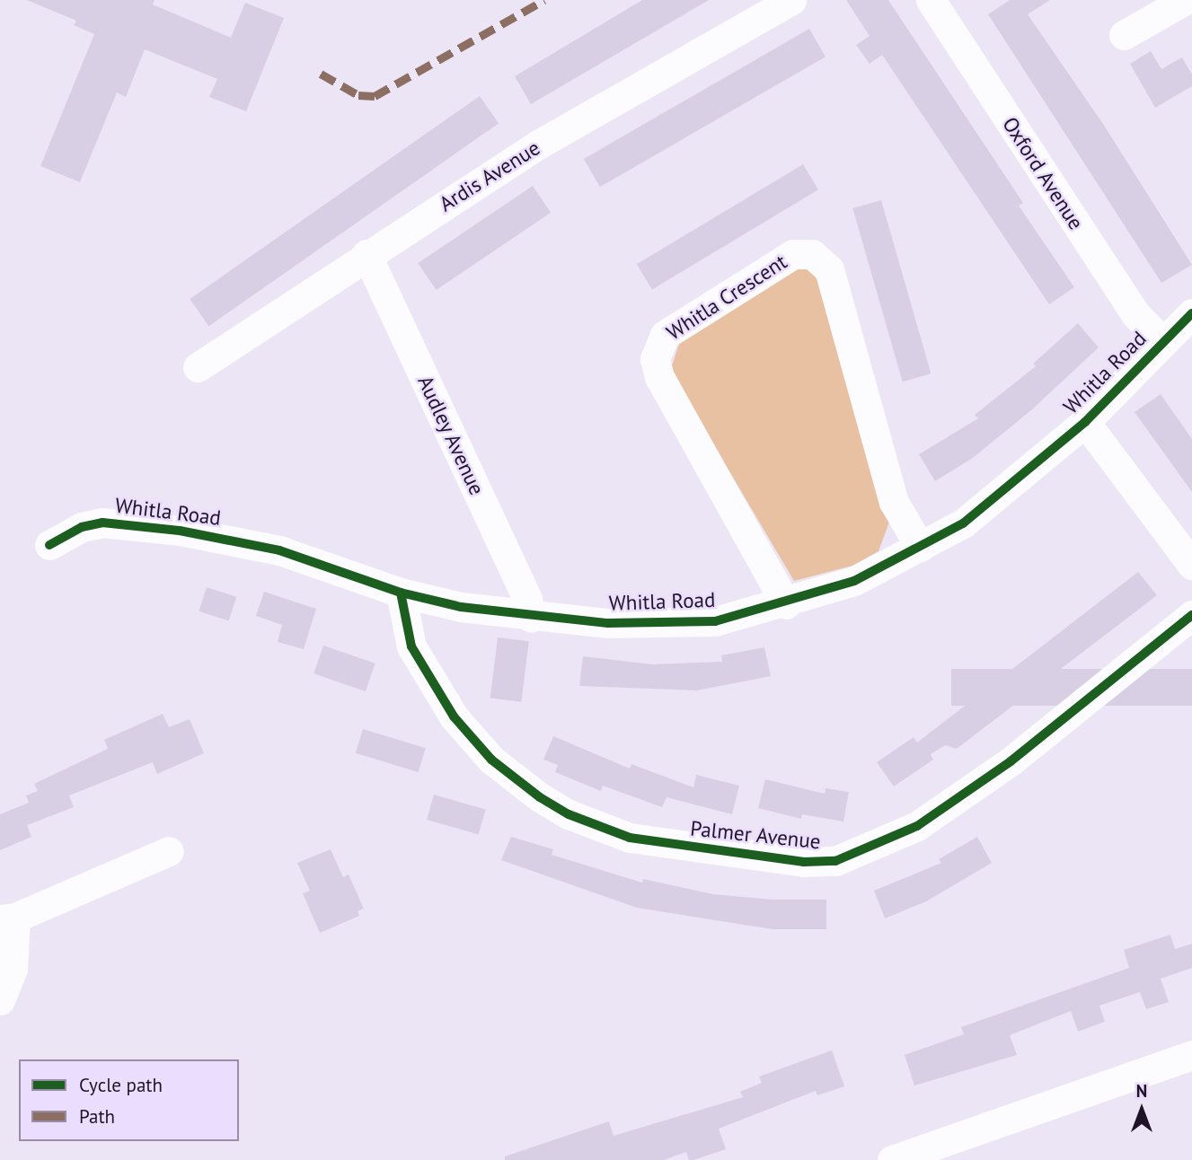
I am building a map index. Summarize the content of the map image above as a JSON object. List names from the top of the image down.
{
  "streets": {
    "street": [
      "Oxford Avenue",
      "Ardis Avenue",
      "Whitla Crescent",
      "Whitla Road",
      "Audley Avenue",
      "Palmer Avenue"
    ]
  },
  "crossings": [
    ["Oxford Avenue", "Whitla Road"],
    ["Ardis Avenue", "Audley Avenue"],
    ["Whitla Crescent", "Whitla Road"],
    ["Whitla Road", "Audley Avenue"],
    ["Whitla Road", "Palmer Avenue"]
  ],
  "legend": ["Cycle path", "Path"],
  "north": "top"
}
